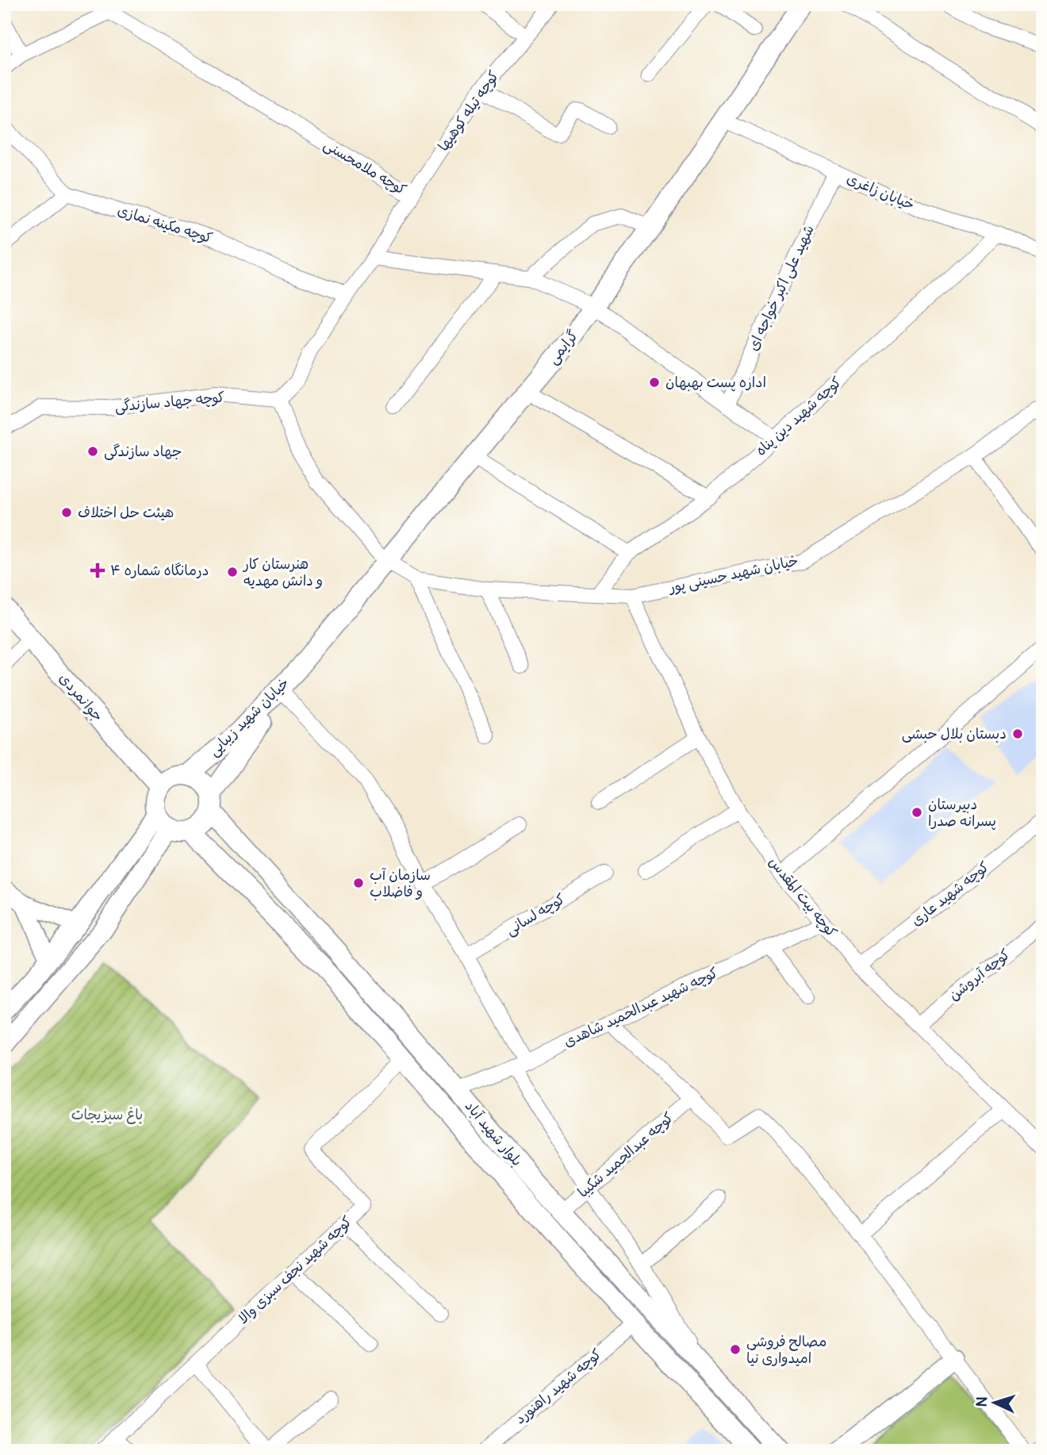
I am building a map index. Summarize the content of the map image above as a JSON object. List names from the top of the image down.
{
  "streets": {
    "main road": [
      "گرایمی",
      "جوانمردی",
      "خیابان شهید زیبایی",
      "بلوار شهید آباد"
    ],
    "street": [
      "کوچه تیله کوهیها",
      "کوچه ملامحسنی",
      "خیابان زاغری",
      "کوچه مکینه نمازی",
      "شهید علی اکبر خواجه ای",
      "کوچه جهاد سازندگی",
      "کوچه شهید دین پناه",
      "خیابان شهید حسینی پور",
      "کوچه شهید عاری",
      "کوچه بیت المقدس",
      "کوچه لسانی",
      "کوچه آبروشن",
      "کوچه شهید عبدالحمید شاهدی",
      "کوچه عبدالحمید شکیبا",
      "کوچه شهید نجف سبزی والا",
      "کوچه شهید راهنورد"
    ]
  },
  "crossings": [
    ["کوچه تیله کوهیها", "کوچه ملامحسنی"],
    ["کوچه ملامحسنی", "کوچه مکینه نمازی"],
    ["کوچه ملامحسنی", "کوچه جهاد سازندگی"],
    ["خیابان زاغری", "شهید علی اکبر خواجه ای"],
    ["خیابان زاغری", "گرایمی"],
    ["خیابان زاغری", "کوچه شهید دین پناه"],
    ["گرایمی", "خیابان شهید حسینی پور"],
    ["گرایمی", "خیابان شهید زیبایی"],
    ["کوچه شهید دین پناه", "خیابان شهید حسینی پور"],
    ["خیابان شهید حسینی پور", "کوچه بیت المقدس"],
    ["جوانمردی", "خیابان شهید زیبایی"],
    ["جوانمردی", "بلوار شهید آباد"],
    ["خیابان شهید زیبایی", "بلوار شهید آباد"],
    ["کوچه شهید عاری", "کوچه بیت المقدس"],
    ["کوچه بیت المقدس", "کوچه آبروشن"],
    ["کوچه بیت المقدس", "کوچه شهید عبدالحمید شاهدی"],
    ["کوچه شهید عبدالحمید شاهدی", "بلوار شهید آباد"],
    ["بلوار شهید آباد", "کوچه عبدالحمید شکیبا"],
    ["بلوار شهید آباد", "کوچه شهید نجف سبزی والا"],
    ["بلوار شهید آباد", "کوچه شهید راهنورد"]
  ],
  "parks": ["باغ سبزیجات"],
  "places": {
    "other": [
      "اداره پست بهبهان",
      "جهاد سازندگی",
      "هیئت حل اختلاف",
      "هنرستان کار و دانش مهدیه",
      "دبستان بلال حبشی",
      "دبیرستان پسرانه صدرا",
      "سازمان آب و فاضلاب",
      "مصالح فروشی امیدواری نیا"
    ],
    "health": ["درمانگاه شماره ۴"]
  },
  "north": "left"
}
